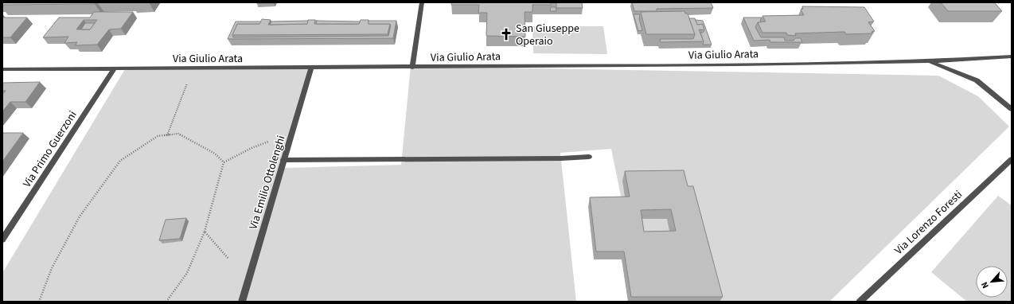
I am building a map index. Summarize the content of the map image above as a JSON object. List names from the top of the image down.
{
  "streets": {
    "street": [
      "Via Giulio Arata",
      "Via Primo Guerzoni",
      "Via Emilio Ottolenghi",
      "Via Lorenzo Foresti"
    ]
  },
  "crossings": [
    ["Via Giulio Arata", "Via Primo Guerzoni"],
    ["Via Giulio Arata", "Via Emilio Ottolenghi"]
  ],
  "places": {
    "church": ["San Giuseppe Operaio"]
  },
  "north": "bottom left"
}
